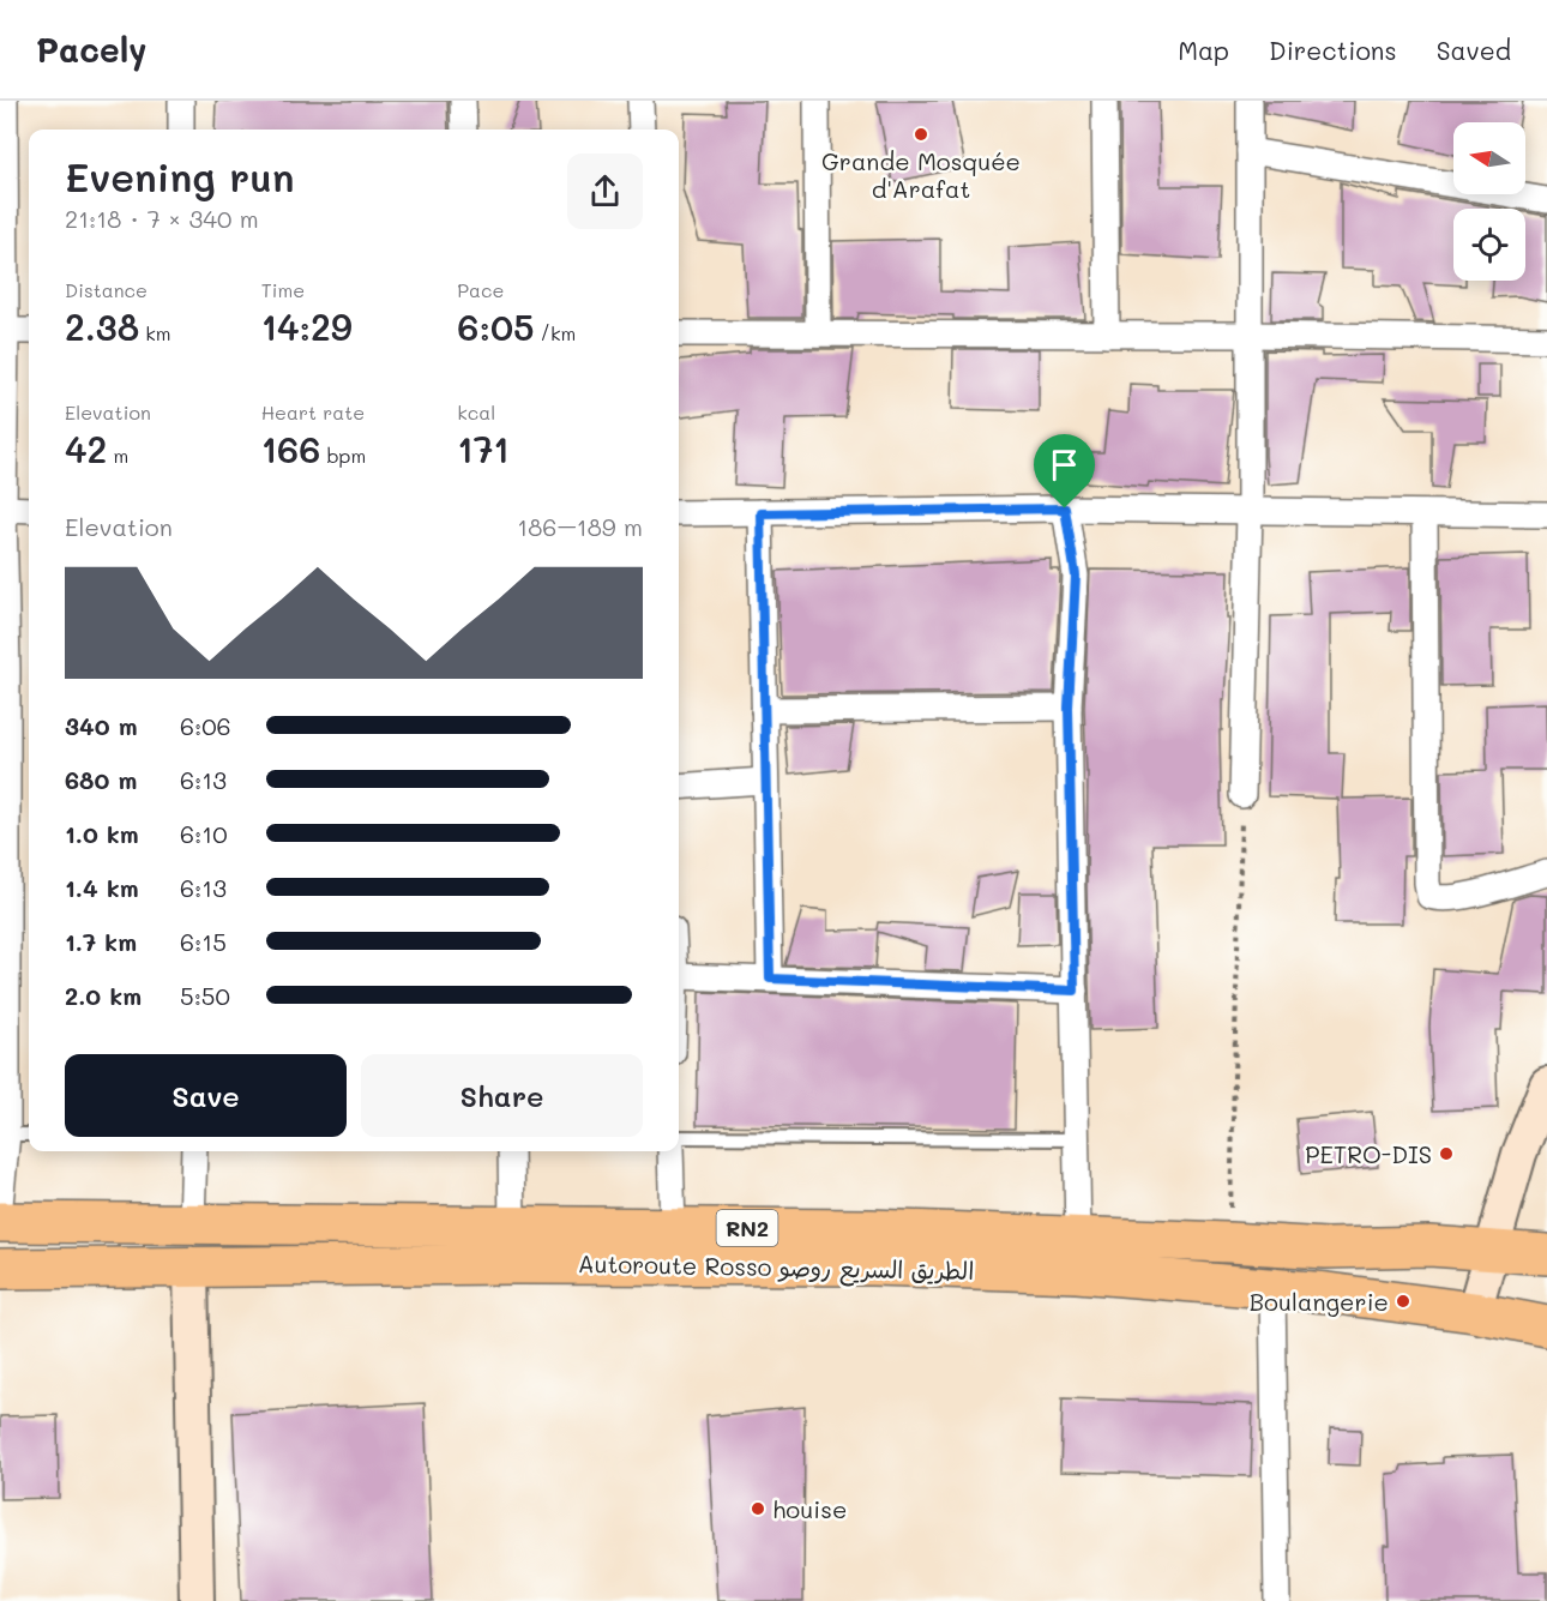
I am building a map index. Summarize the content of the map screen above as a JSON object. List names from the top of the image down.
{
  "streets": {
    "highway": ["RN2", "Autoroute Rosso الطريق السريع روصو"]
  },
  "places": [
    "Grande Mosquée d'Arafat",
    "PETRO-DIS",
    "Boulangerie",
    "houise"
  ],
  "north": "left",
  "page": {
    "header": "Pacely",
    "nav": ["Map", "Directions", "Saved"],
    "heading": ["Evening run", "21:18 · 7 × 340 m"],
    "stats": [
      ["Distance", "2.38 km"],
      ["Time", "14:29"],
      ["Pace", "6:05 /km"],
      ["Elevation", "42 m"],
      ["Heart rate", "166 bpm"],
      ["kcal", "171"]
    ],
    "chart": ["Elevation", "186–189 m"],
    "list": [
      {
        "name": "340 m",
        "note": "6:06"
      },
      {
        "name": "680 m",
        "note": "6:13"
      },
      {
        "name": "1.0 km",
        "note": "6:10"
      },
      {
        "name": "1.4 km",
        "note": "6:13"
      },
      {
        "name": "1.7 km",
        "note": "6:15"
      },
      {
        "name": "2.0 km",
        "note": "5:50"
      }
    ],
    "buttons": ["Save", "Share"]
  }
}
